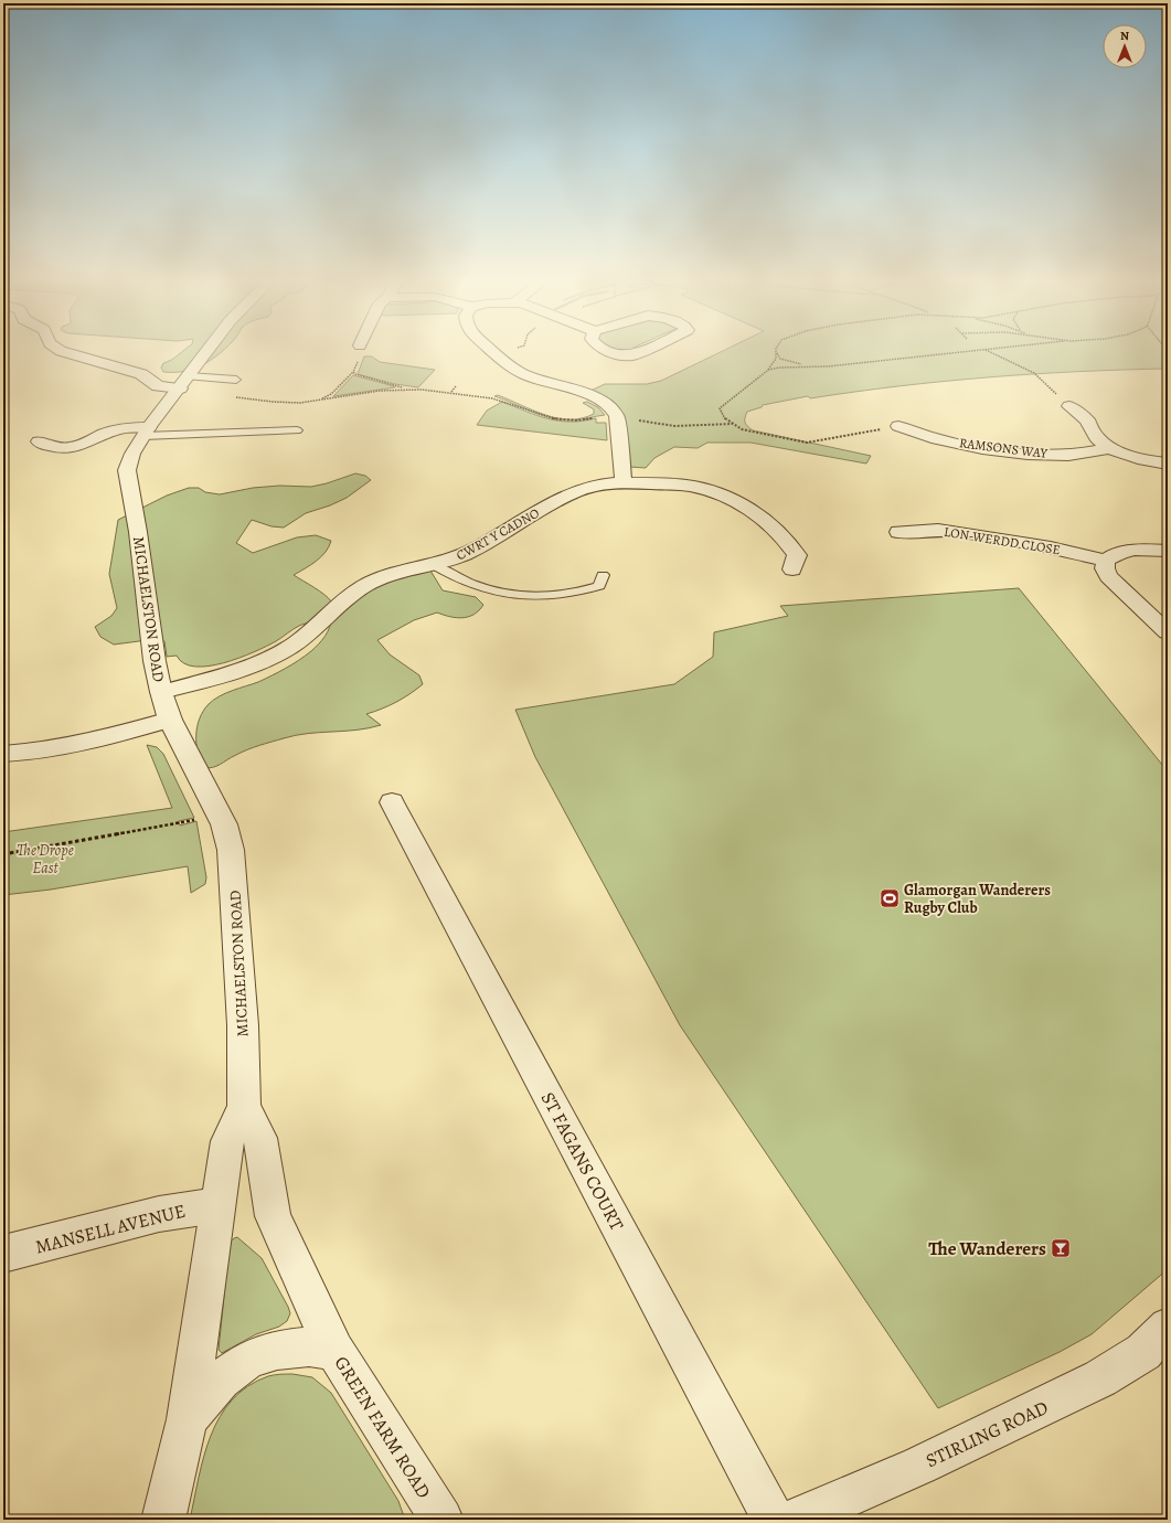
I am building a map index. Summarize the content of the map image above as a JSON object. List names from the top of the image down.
{
  "streets": {
    "street": [
      "RAMSONS WAY",
      "CWRT Y CADNO",
      "LON-WERDD CLOSE",
      "MICHAELSTON ROAD",
      "ST FAGANS COURT",
      "MANSELL AVENUE",
      "GREEN FARM ROAD",
      "STIRLING ROAD"
    ]
  },
  "crossings": [
    ["CWRT Y CADNO", "MICHAELSTON ROAD"],
    ["MICHAELSTON ROAD", "MANSELL AVENUE"],
    ["MICHAELSTON ROAD", "GREEN FARM ROAD"]
  ],
  "parks": ["The Drope East"],
  "places": {
    "sports": ["Glamorgan Wanderers Rugby Club"],
    "bar": ["The Wanderers"]
  },
  "north": "top"
}
